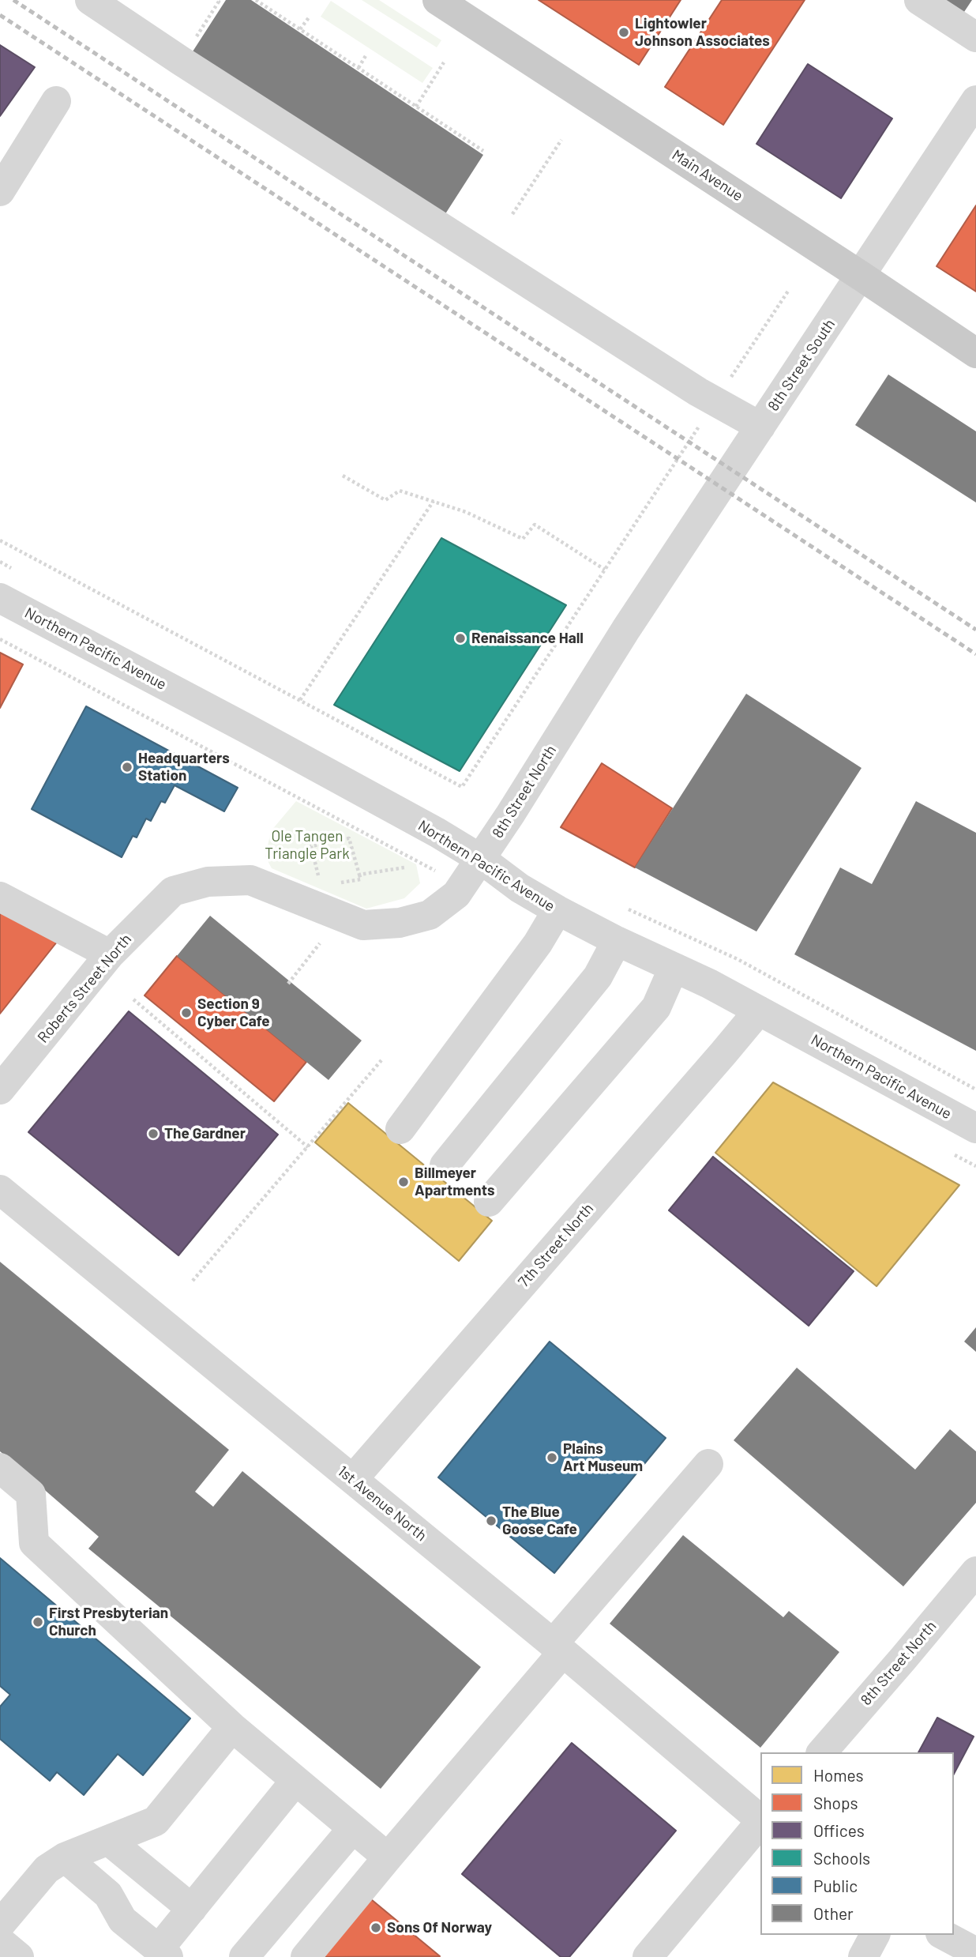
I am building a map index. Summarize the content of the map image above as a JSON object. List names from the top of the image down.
{
  "streets": {
    "main road": ["Main Avenue"],
    "street": [
      "8th Street South",
      "Northern Pacific Avenue",
      "8th Street North",
      "Roberts Street North",
      "7th Street North",
      "1st Avenue North"
    ]
  },
  "crossings": [
    ["Main Avenue", "8th Street South"],
    ["8th Street South", "8th Street North"],
    ["Northern Pacific Avenue", "8th Street North"],
    ["Northern Pacific Avenue", "7th Street North"],
    ["8th Street North", "Roberts Street North"],
    ["7th Street North", "1st Avenue North"]
  ],
  "parks": ["Ole Tangen Triangle Park"],
  "places": [
    "Lightowler Johnson Associates",
    "Renaissance Hall",
    "Headquarters Station",
    "Section 9 Cyber Cafe",
    "The Gardner",
    "Billmeyer Apartments",
    "Plains Art Museum",
    "The Blue Goose Cafe",
    "First Presbyterian Church",
    "Sons Of Norway"
  ],
  "legend": [
    "Homes",
    "Shops",
    "Offices",
    "Schools",
    "Public",
    "Other"
  ]
}
